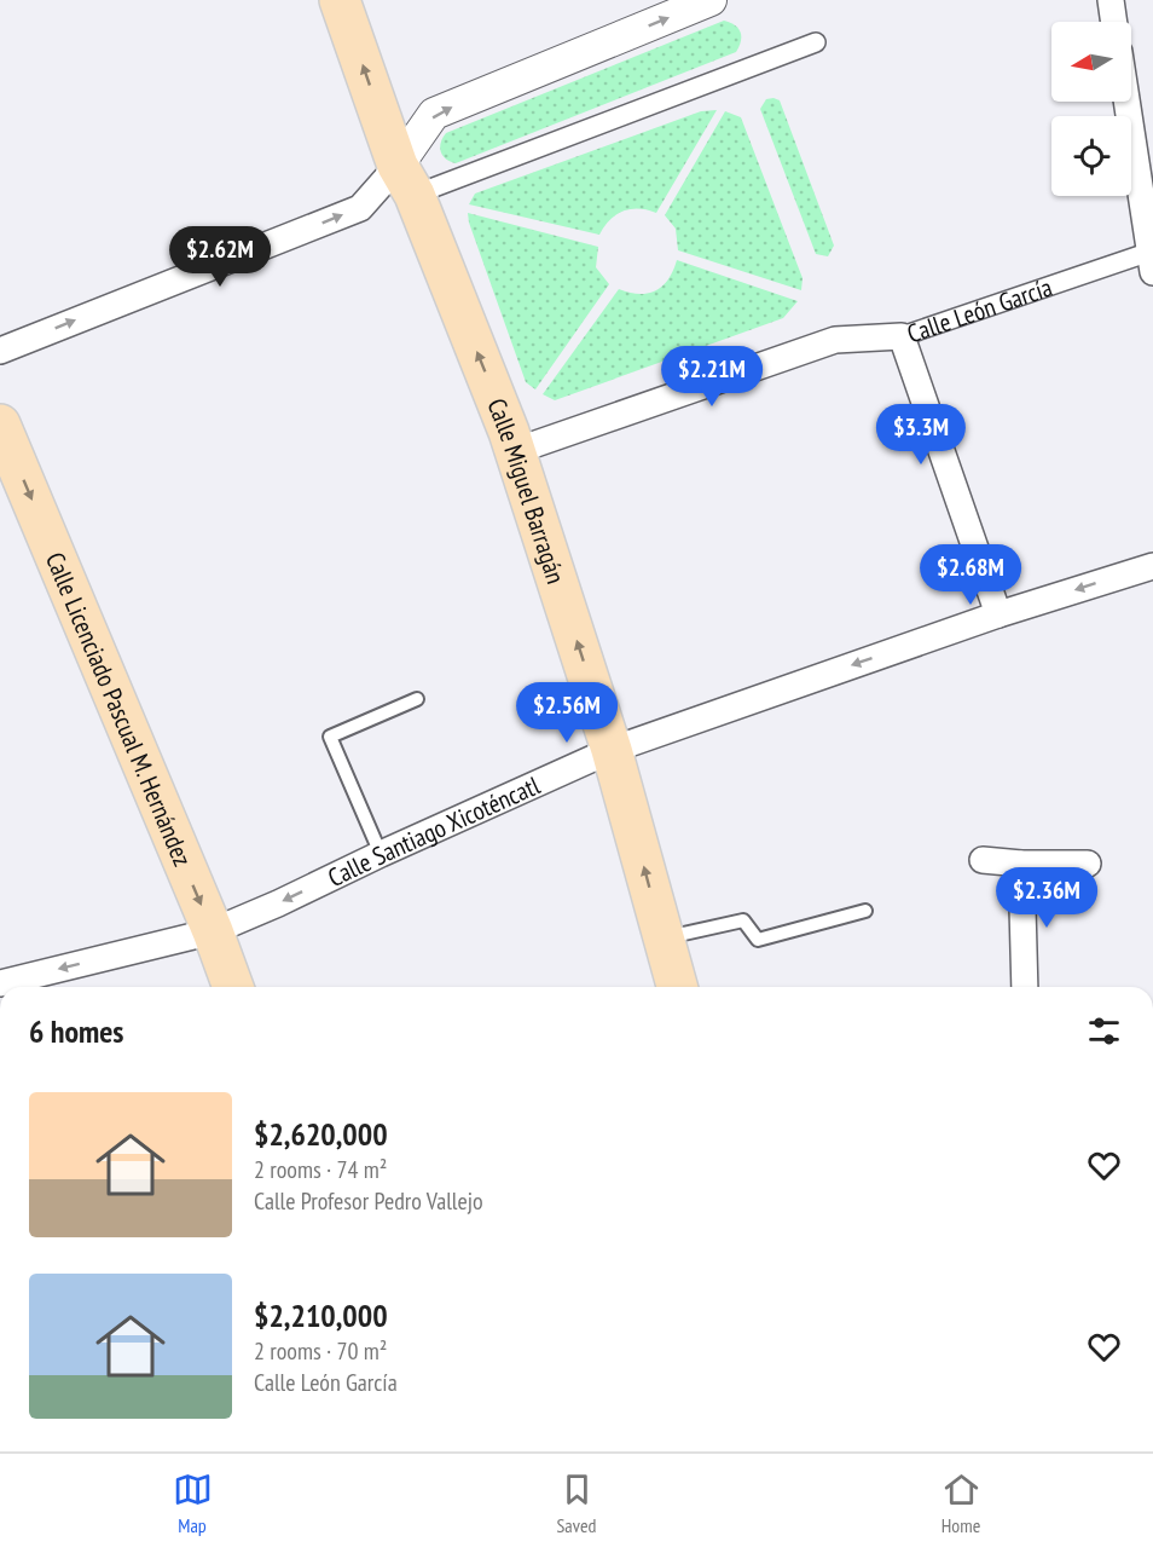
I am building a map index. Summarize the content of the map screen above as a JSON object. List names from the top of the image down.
{
  "streets": {
    "main road": ["Calle Miguel Barragán", "Calle Licenciado Pascual M. Hernández"],
    "street": ["Calle León García", "Calle Santiago Xicoténcatl"]
  },
  "crossings": [
    ["Calle León García", "Calle Miguel Barragán"],
    ["Calle Miguel Barragán", "Calle Santiago Xicoténcatl"],
    ["Calle Licenciado Pascual M. Hernández", "Calle Santiago Xicoténcatl"]
  ],
  "one_way": ["Calle Miguel Barragán", "Calle Licenciado Pascual M. Hernández", "Calle Santiago Xicoténcatl"],
  "north": "left",
  "page": {
    "price": [
      "$2.62M",
      "$2.21M",
      "$3.3M",
      "$2.68M",
      "$2.56M",
      "$2.36M"
    ],
    "heading": "6 homes",
    "list": [
      {
        "name": "$2,620,000",
        "note": "2 rooms · 74 m² · Calle Profesor Pedro Vallejo"
      },
      {
        "name": "$2,210,000",
        "note": "2 rooms · 70 m² · Calle León García"
      }
    ],
    "tabs": ["Map", "Saved", "Home"]
  }
}
